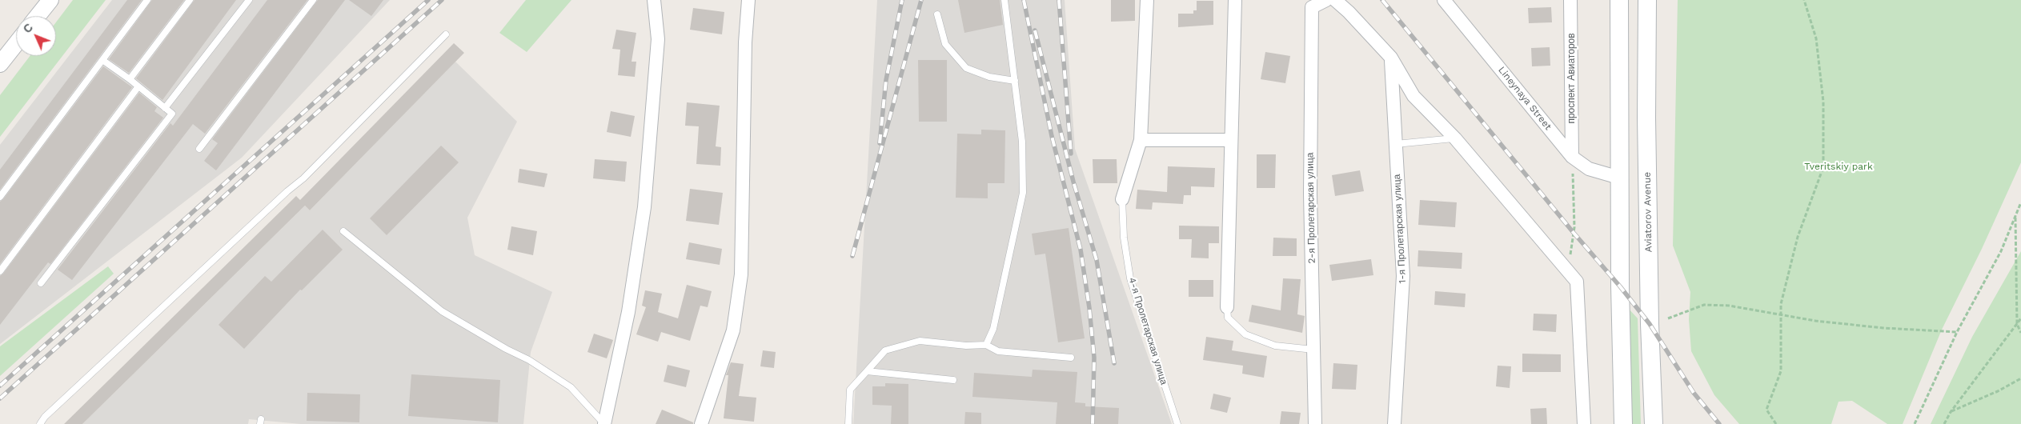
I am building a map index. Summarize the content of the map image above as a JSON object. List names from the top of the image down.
{
  "streets": {
    "main road": ["Aviatorov Avenue"],
    "street": [
      "проспект Авиаторов",
      "Lineynaya Street",
      "2-я Пролетарская улица",
      "1-я Пролетарская улица",
      "4-я Пролетарская улица"
    ]
  },
  "crossings": [
    ["проспект Авиаторов", "Lineynaya Street"]
  ],
  "parks": ["Tveritskiy park"],
  "north": "top left"
}
